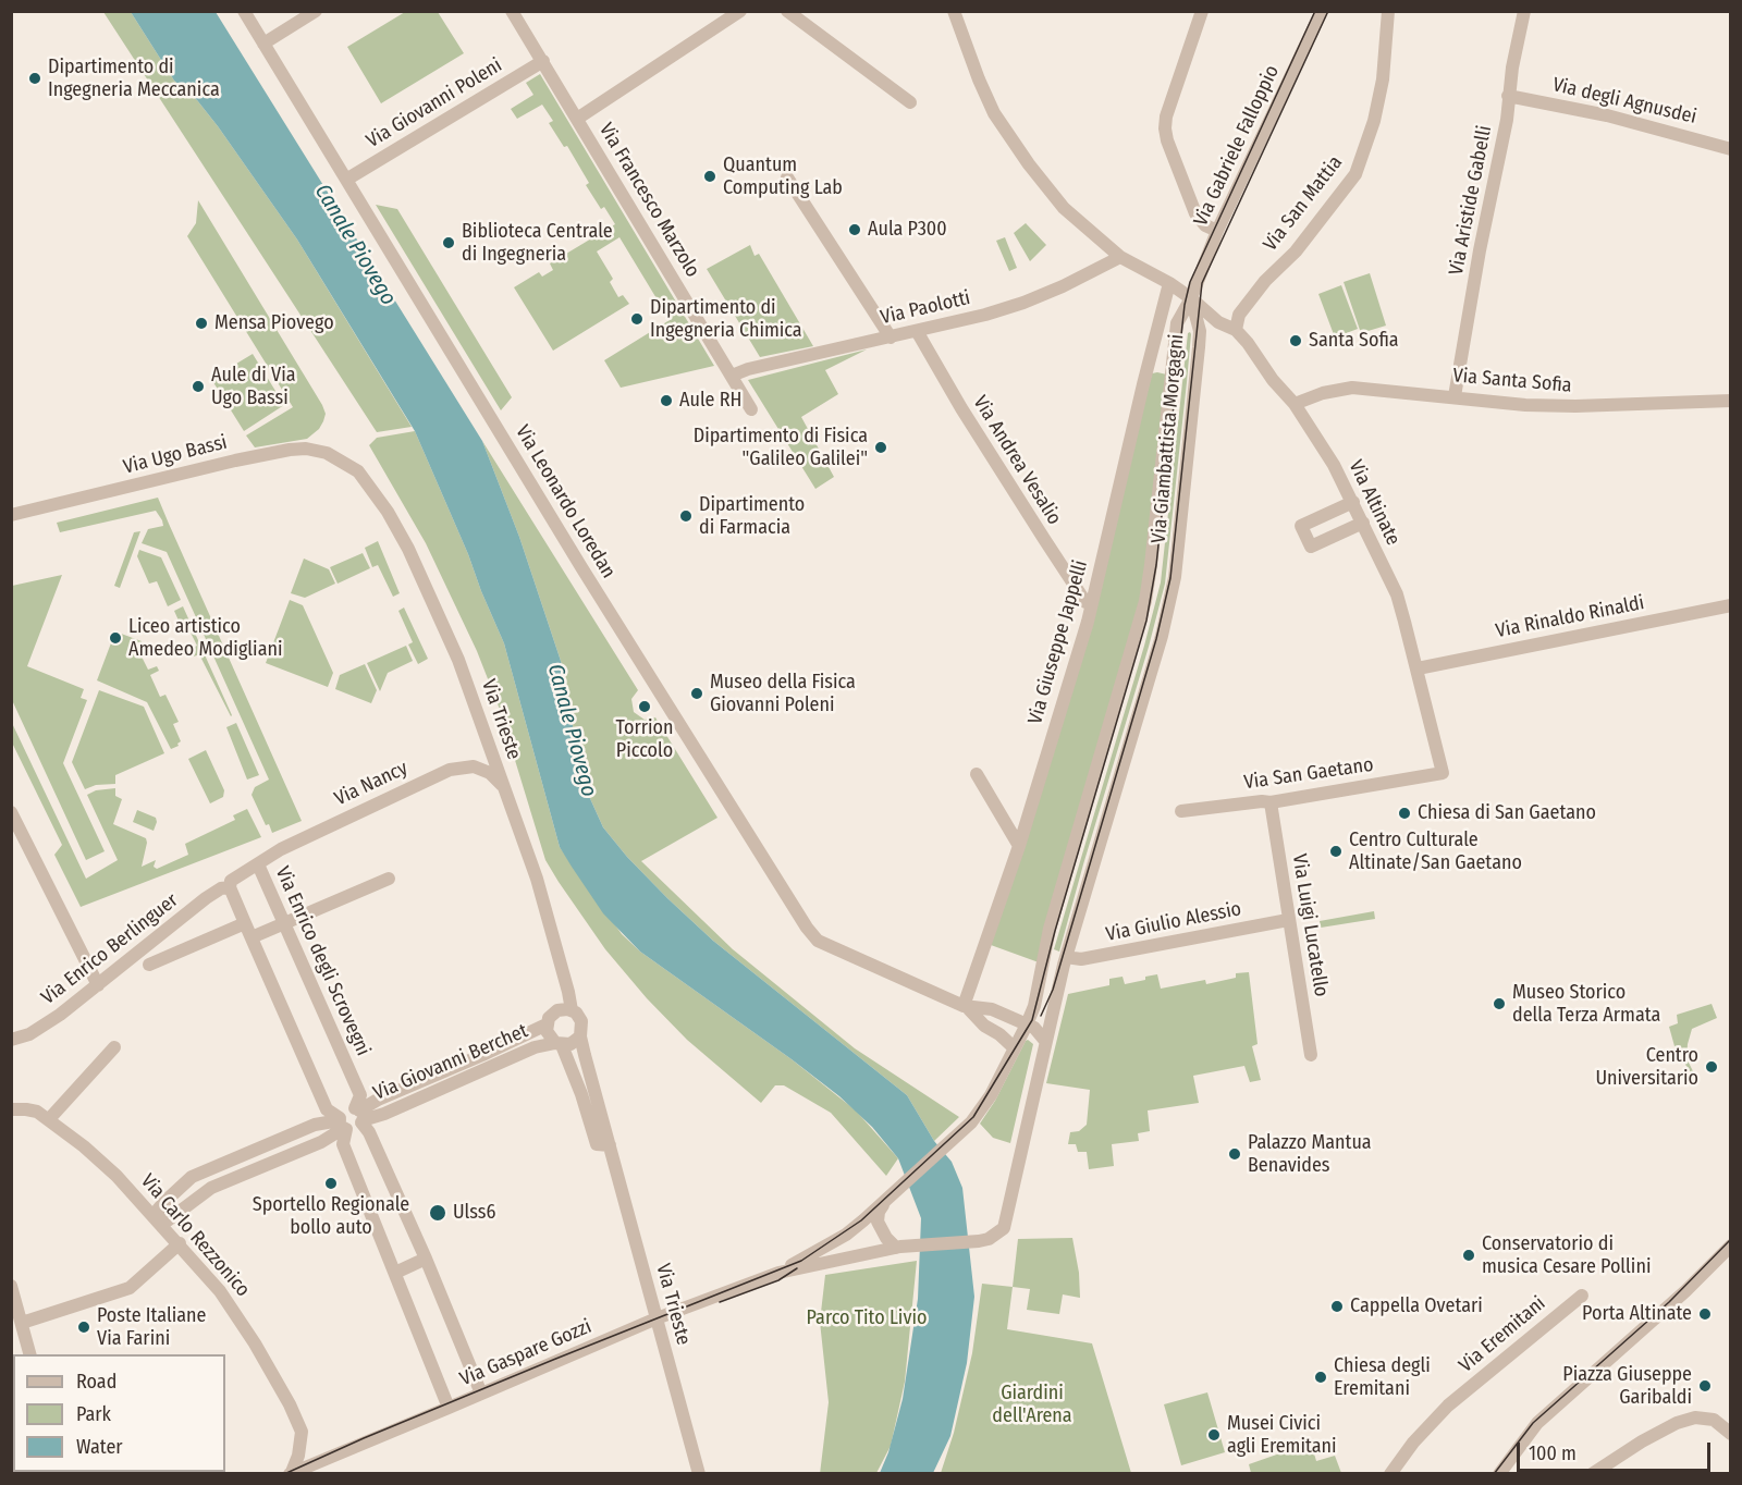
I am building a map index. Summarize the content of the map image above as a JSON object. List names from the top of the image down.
{
  "streets": {
    "street": [
      "Via degli Agnusdei",
      "Via Giovanni Poleni",
      "Via Gabriele Falloppio",
      "Via Francesco Marzolo",
      "Via Aristide Gabelli",
      "Via San Mattia",
      "Via Paolotti",
      "Via Santa Sofia",
      "Via Giambattista Morgagni",
      "Via Ugo Bassi",
      "Via Andrea Vesalio",
      "Via Leonardo Loredan",
      "Via Altinate",
      "Via Rinaldo Rinaldi",
      "Via Giuseppe Jappelli",
      "Via Trieste",
      "Via San Gaetano",
      "Via Nancy",
      "Via Giulio Alessio",
      "Via Luigi Lucatello",
      "Via Enrico Berlinguer",
      "Via Enrico degli Scrovegni",
      "Via Giovanni Berchet",
      "Via Carlo Rezzonico",
      "Via Eremitani",
      "Via Gaspare Gozzi"
    ]
  },
  "crossings": [
    ["Via degli Agnusdei", "Via Aristide Gabelli"],
    ["Via Giovanni Poleni", "Via Francesco Marzolo"],
    ["Via Giovanni Poleni", "Via Leonardo Loredan"],
    ["Via Gabriele Falloppio", "Via Giambattista Morgagni"],
    ["Via Gabriele Falloppio", "Via Altinate"],
    ["Via Francesco Marzolo", "Via Paolotti"],
    ["Via Aristide Gabelli", "Via Santa Sofia"],
    ["Via San Mattia", "Via Altinate"],
    ["Via Paolotti", "Via Andrea Vesalio"],
    ["Via Paolotti", "Via Altinate"],
    ["Via Santa Sofia", "Via Altinate"],
    ["Via Giambattista Morgagni", "Via Altinate"],
    ["Via Giambattista Morgagni", "Via Giulio Alessio"],
    ["Via Giambattista Morgagni", "Via Gaspare Gozzi"],
    ["Via Ugo Bassi", "Via Trieste"],
    ["Via Andrea Vesalio", "Via Giuseppe Jappelli"],
    ["Via Leonardo Loredan", "Via Giuseppe Jappelli"],
    ["Via Altinate", "Via Rinaldo Rinaldi"],
    ["Via Altinate", "Via Giuseppe Jappelli"],
    ["Via Altinate", "Via San Gaetano"],
    ["Via Trieste", "Via Nancy"],
    ["Via Trieste", "Via Giovanni Berchet"],
    ["Via Trieste", "Via Gaspare Gozzi"],
    ["Via San Gaetano", "Via Luigi Lucatello"],
    ["Via Nancy", "Via Enrico degli Scrovegni"],
    ["Via Giulio Alessio", "Via Luigi Lucatello"],
    ["Via Enrico Berlinguer", "Via Enrico degli Scrovegni"],
    ["Via Enrico degli Scrovegni", "Via Giovanni Berchet"],
    ["Via Enrico degli Scrovegni", "Via Gaspare Gozzi"],
    ["Via Carlo Rezzonico", "Via Gaspare Gozzi"]
  ],
  "water": ["Canale Piovego"],
  "parks": ["Parco Tito Livio", "Giardini dell'Arena"],
  "places": [
    "Dipartimento di Ingegneria Meccanica",
    "Quantum Computing Lab",
    "Aula P300",
    "Biblioteca Centrale di Ingegneria",
    "Dipartimento di Ingegneria Chimica",
    "Mensa Piovego",
    "Santa Sofia",
    "Aule di Via Ugo Bassi",
    "Aule RH",
    "Dipartimento di Fisica \"Galileo Galilei\"",
    "Dipartimento di Farmacia",
    "Liceo artistico Amedeo Modigliani",
    "Museo della Fisica Giovanni Poleni",
    "Torrion Piccolo",
    "Chiesa di San Gaetano",
    "Centro Culturale Altinate/San Gaetano",
    "Museo Storico della Terza Armata",
    "Centro Universitario",
    "Palazzo Mantua Benavides",
    "Sportello Regionale bollo auto",
    "Ulss6",
    "Conservatorio di musica Cesare Pollini",
    "Cappella Ovetari",
    "Porta Altinate",
    "Poste Italiane Via Farini",
    "Chiesa degli Eremitani",
    "Piazza Giuseppe Garibaldi",
    "Musei Civici agli Eremitani"
  ],
  "legend": ["Road", "Park", "Water"],
  "scale_bar": "100 m"
}
